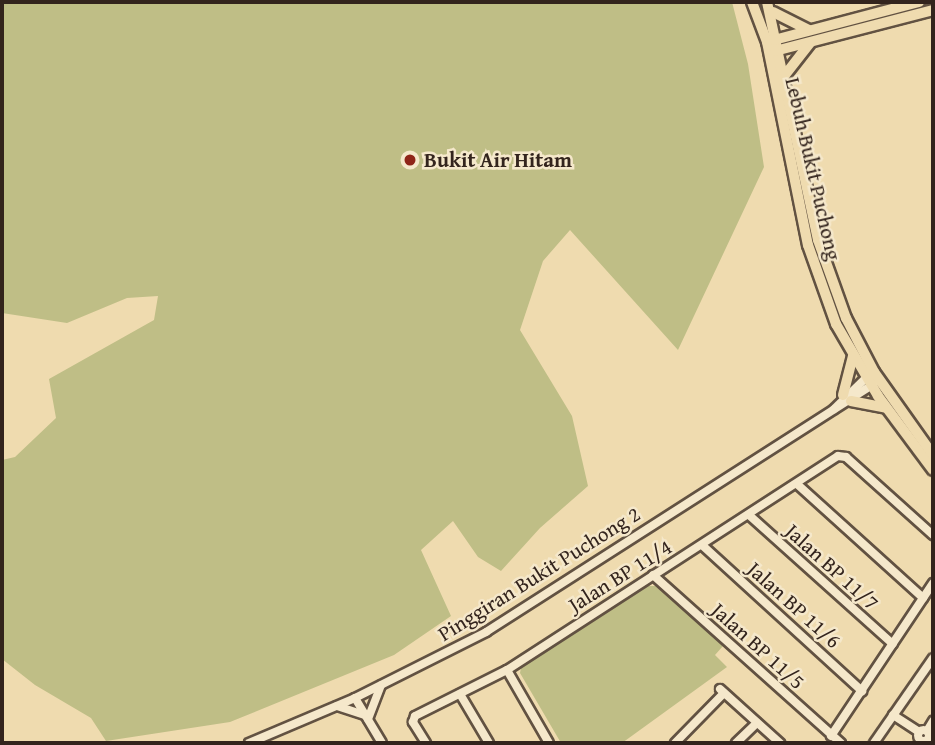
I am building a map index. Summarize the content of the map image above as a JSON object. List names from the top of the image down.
{
  "streets": {
    "main road": ["Lebuh Bukit Puchong"],
    "street": [
      "Jalan BP 11/7",
      "Pinggiran Bukit Puchong 2",
      "Jalan BP 11/4",
      "Jalan BP 11/6",
      "Jalan BP 11/5"
    ]
  },
  "crossings": [
    ["Lebuh Bukit Puchong", "Pinggiran Bukit Puchong 2"],
    ["Jalan BP 11/7", "Jalan BP 11/4"],
    ["Jalan BP 11/4", "Jalan BP 11/6"],
    ["Jalan BP 11/4", "Jalan BP 11/5"]
  ],
  "places": ["Bukit Air Hitam"]
}
